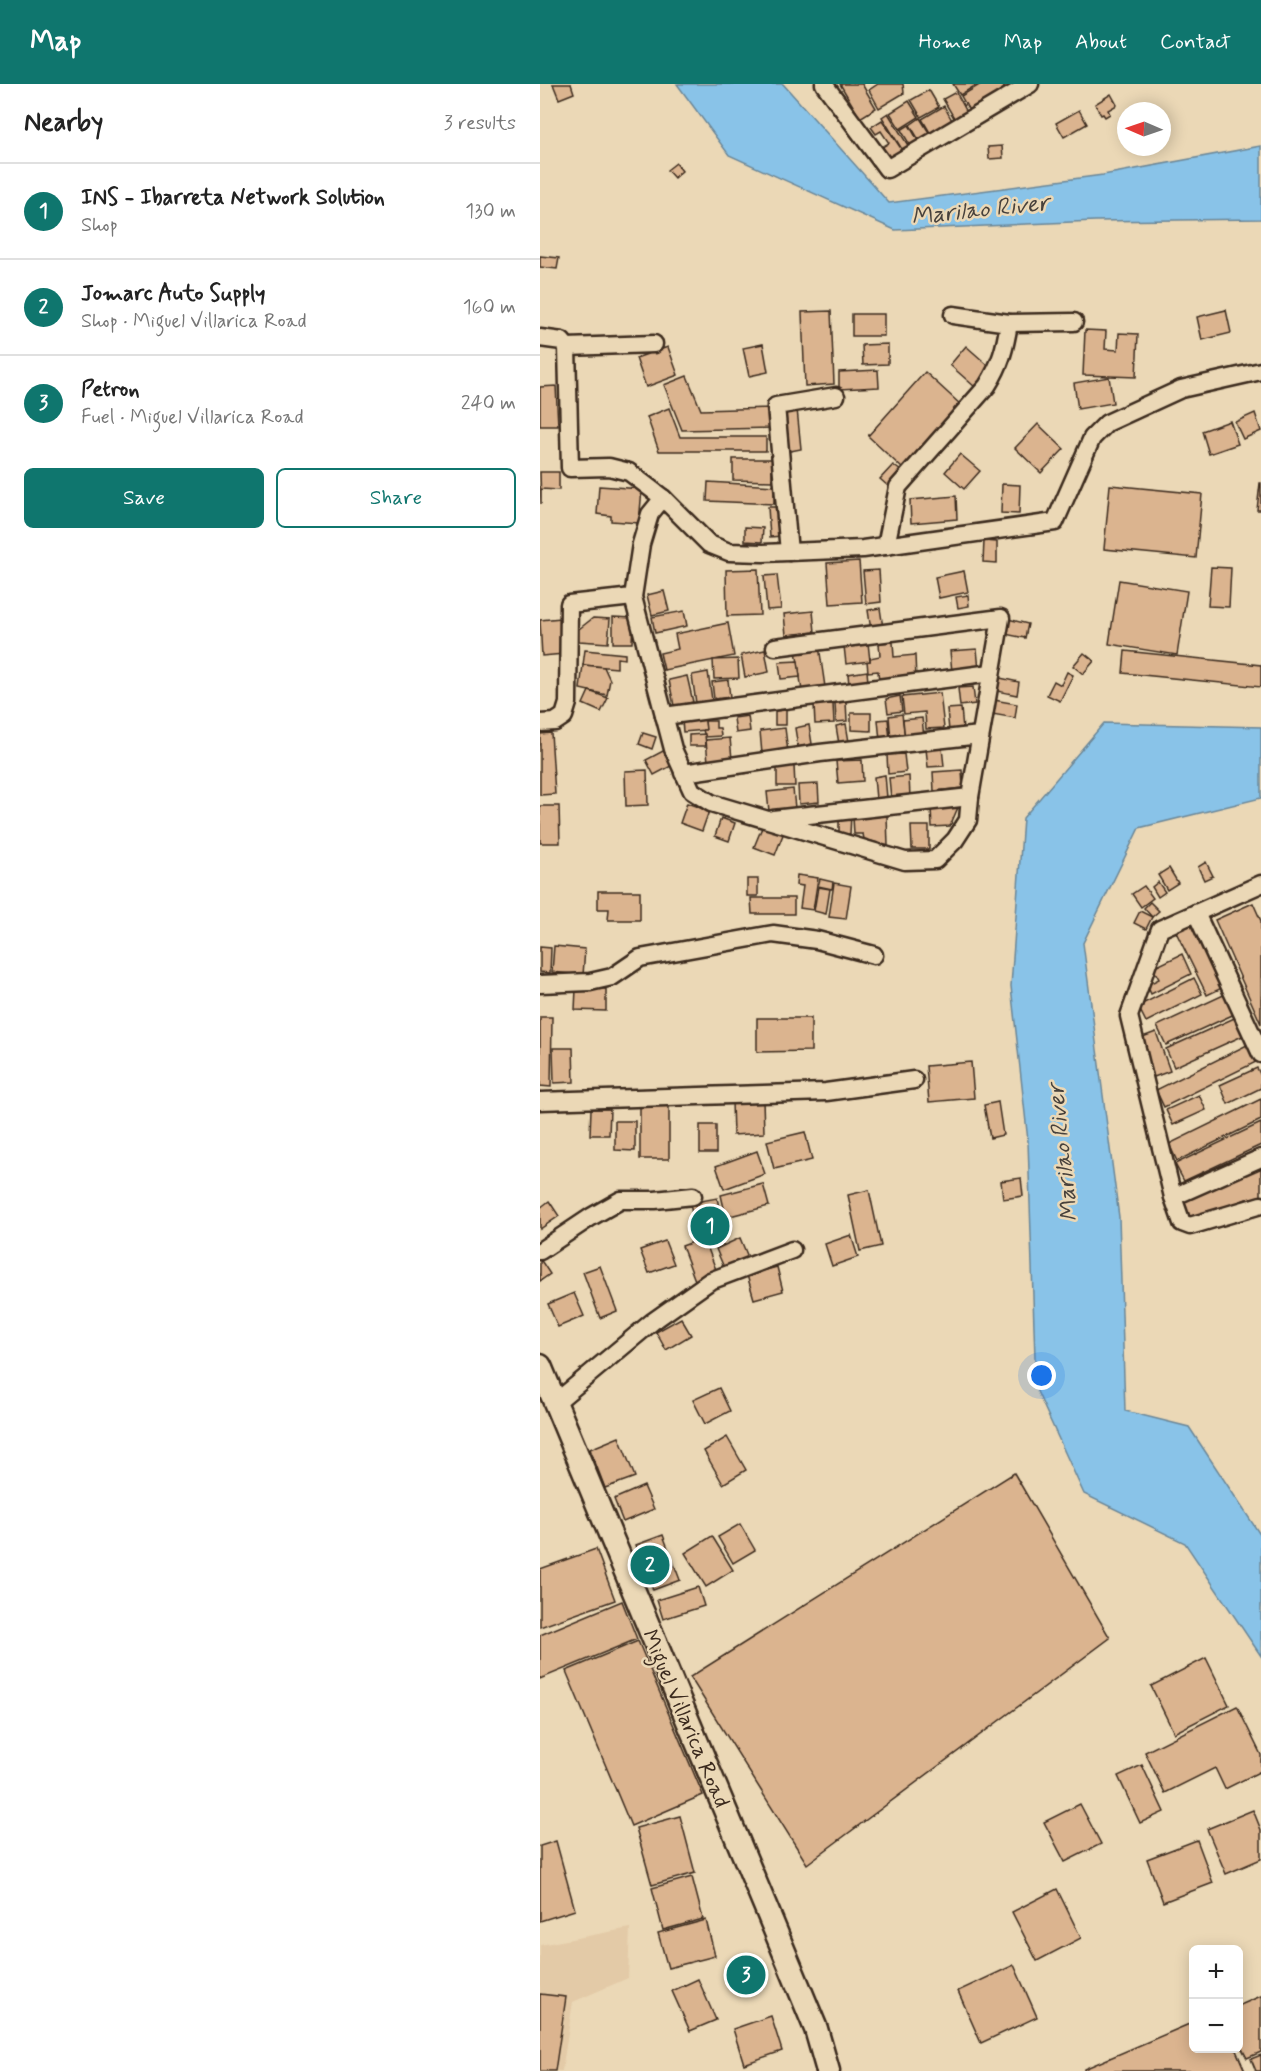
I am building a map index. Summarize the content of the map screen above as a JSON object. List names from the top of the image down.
{
  "streets": {
    "main road": ["Miguel Villarica Road"]
  },
  "water": ["Marilao River"],
  "north": "left",
  "page": {
    "header": "Map",
    "nav": [
      "Home",
      "Map",
      "About",
      "Contact"
    ],
    "heading": ["Nearby", "3 results"],
    "list": [
      {
        "mark": "1",
        "name": "INS - Ibarreta Network Solution",
        "note": "Shop",
        "value": "130 m"
      },
      {
        "mark": "2",
        "name": "Jomarc Auto Supply",
        "note": "Shop · Miguel Villarica Road",
        "value": "160 m"
      },
      {
        "mark": "3",
        "name": "Petron",
        "note": "Fuel · Miguel Villarica Road",
        "value": "240 m"
      }
    ],
    "buttons": ["Save", "Share"],
    "pins": ["1", "2", "3"],
    "map_buttons": ["+", "−"]
  }
}
